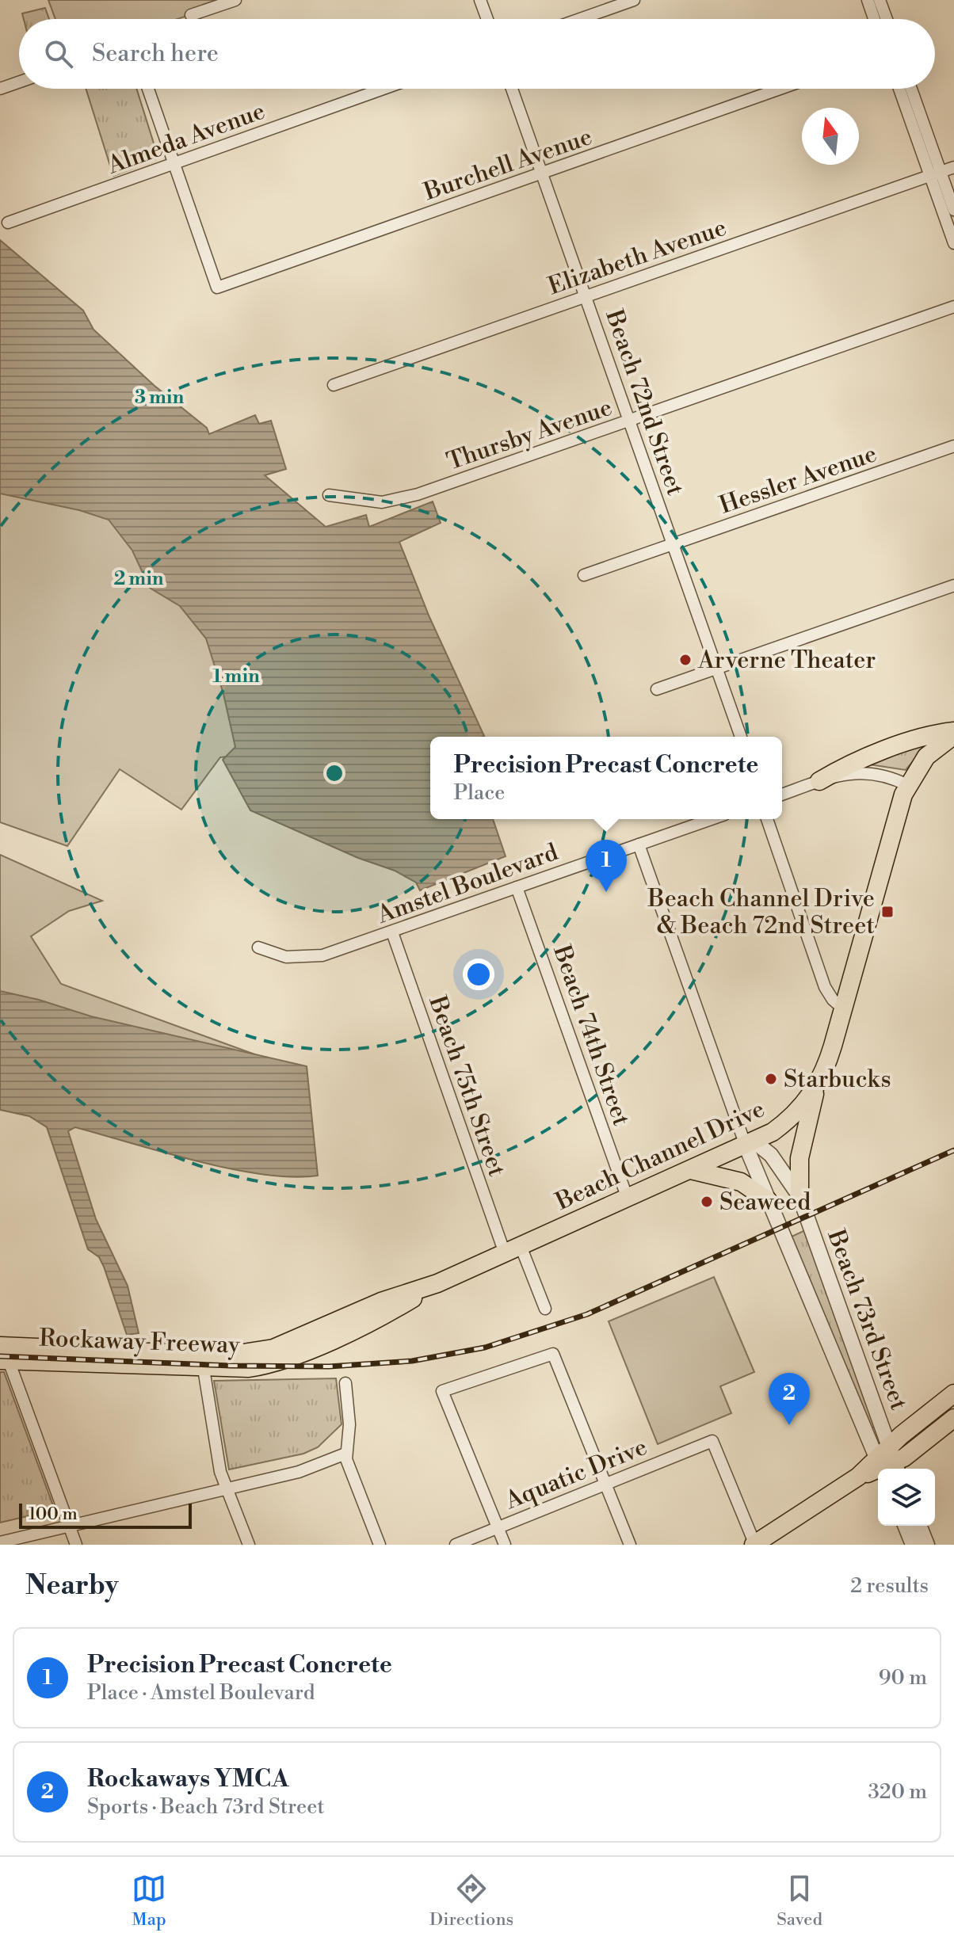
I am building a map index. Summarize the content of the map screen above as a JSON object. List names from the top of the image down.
{
  "streets": {
    "main road": ["Beach Channel Drive", "Rockaway Freeway"],
    "street": [
      "Almeda Avenue",
      "Burchell Avenue",
      "Elizabeth Avenue",
      "Beach 72nd Street",
      "Thursby Avenue",
      "Hessler Avenue",
      "Amstel Boulevard",
      "Beach 74th Street",
      "Beach 75th Street",
      "Beach 73rd Street",
      "Aquatic Drive"
    ]
  },
  "crossings": [
    ["Almeda Avenue", "Burchell Avenue"],
    ["Burchell Avenue", "Beach 72nd Street"],
    ["Elizabeth Avenue", "Beach 72nd Street"],
    ["Beach 72nd Street", "Thursby Avenue"],
    ["Beach 72nd Street", "Hessler Avenue"],
    ["Amstel Boulevard", "Beach 74th Street"],
    ["Amstel Boulevard", "Beach 75th Street"],
    ["Amstel Boulevard", "Beach 73rd Street"],
    ["Beach 74th Street", "Beach Channel Drive"],
    ["Beach 75th Street", "Beach Channel Drive"],
    ["Beach Channel Drive", "Beach 73rd Street"],
    ["Beach Channel Drive", "Rockaway Freeway"]
  ],
  "places": {
    "other": ["Arverne Theater", "Starbucks", "Seaweed"],
    "transit": ["Beach Channel Drive & Beach 72nd Street"]
  },
  "scale_bar": "100 m",
  "north": "top",
  "page": {
    "search": "Search here",
    "popup": ["Precision Precast Concrete", "Place"],
    "pins": ["1", "2"],
    "scale": "100 m",
    "heading": ["Nearby", "2 results"],
    "list": [
      {
        "mark": "1",
        "name": "Precision Precast Concrete",
        "note": "Place · Amstel Boulevard",
        "value": "90 m"
      },
      {
        "mark": "2",
        "name": "Rockaways YMCA",
        "note": "Sports · Beach 73rd Street",
        "value": "320 m"
      }
    ],
    "nav": ["Map", "Directions", "Saved"]
  },
  "rings": ["3 min", "2 min", "1 min"]
}
